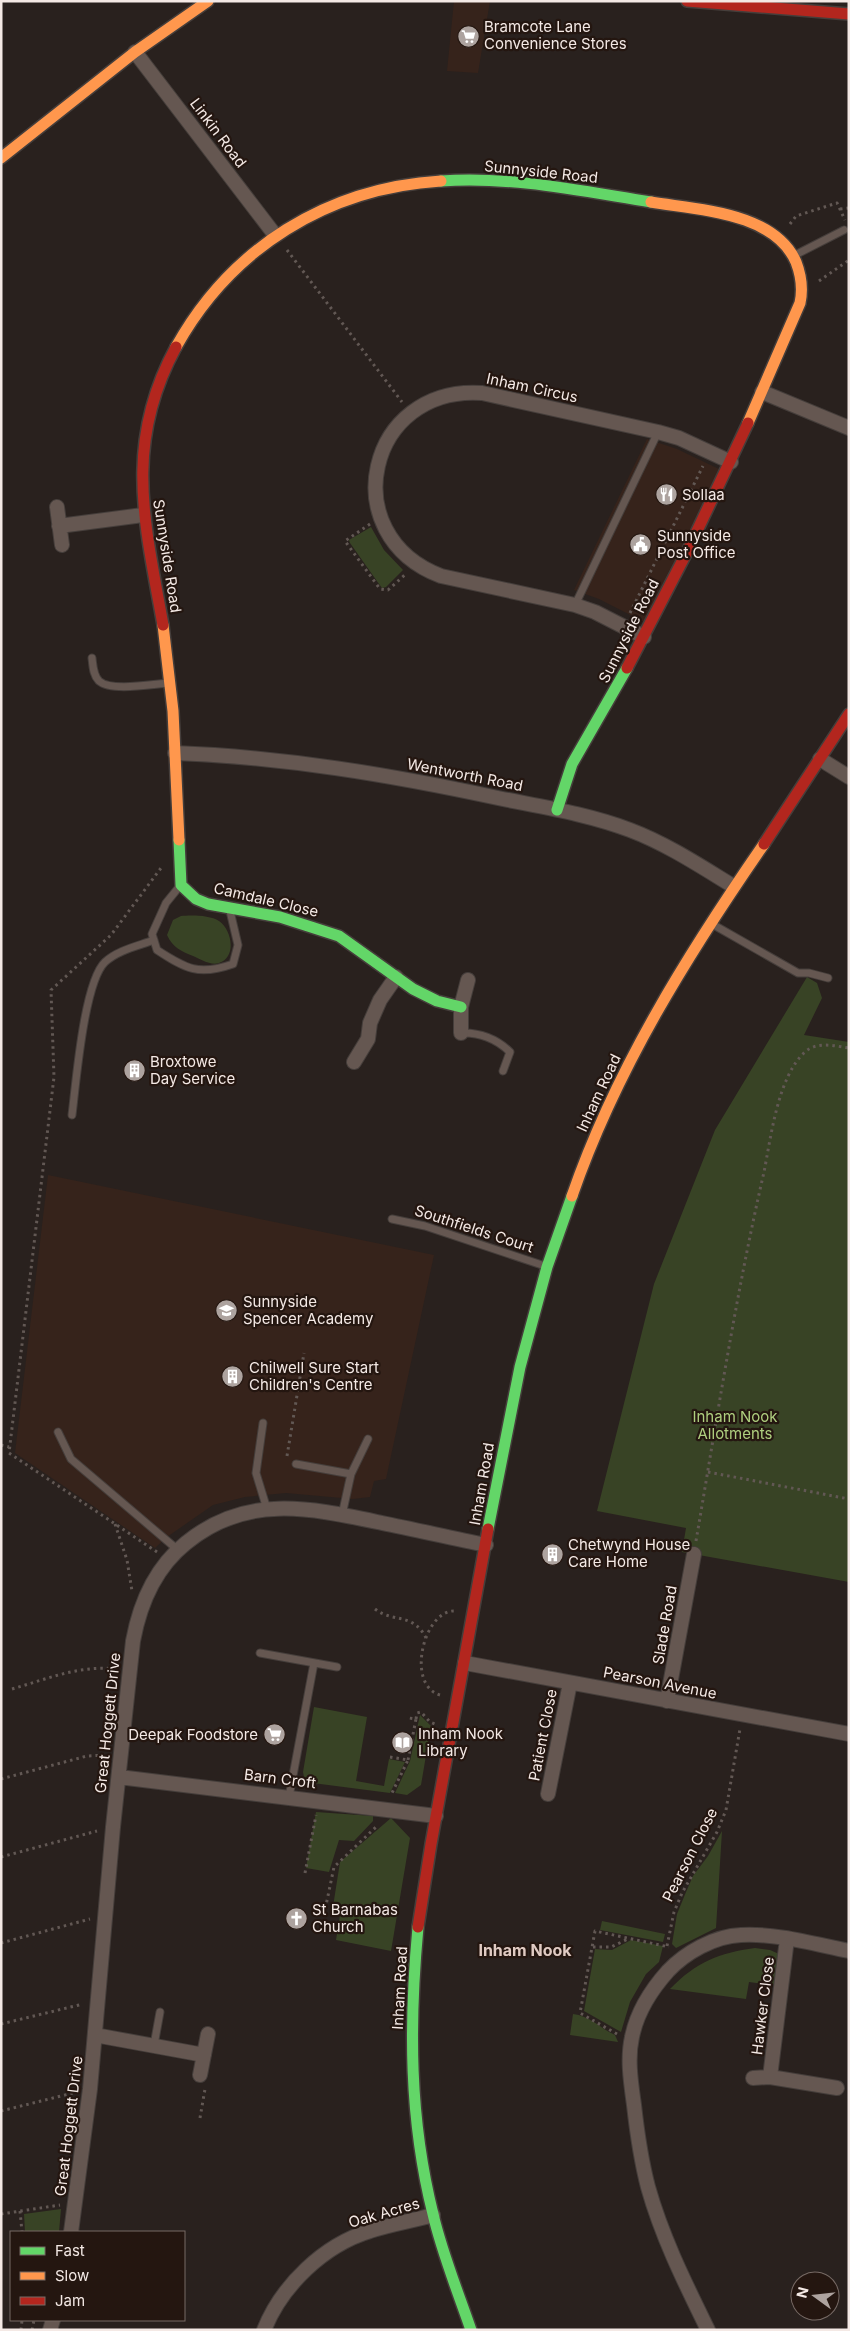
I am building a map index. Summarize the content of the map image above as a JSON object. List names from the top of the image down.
{
  "streets": {
    "street": [
      "Linkin Road",
      "Sunnyside Road",
      "Inham Circus",
      "Wentworth Road",
      "Camdale Close",
      "Inham Road",
      "Slade Road",
      "Pearson Avenue",
      "Great Hoggett Drive",
      "Patient Close",
      "Barn Croft",
      "Hawker Close",
      "Oak Acres"
    ],
    "lane": ["Southfields Court"],
    "path": ["Pearson Close"]
  },
  "crossings": [
    ["Linkin Road", "Sunnyside Road"],
    ["Sunnyside Road", "Inham Circus"],
    ["Sunnyside Road", "Wentworth Road"],
    ["Sunnyside Road", "Camdale Close"],
    ["Wentworth Road", "Inham Road"],
    ["Inham Road", "Southfields Court"],
    ["Inham Road", "Pearson Avenue"],
    ["Inham Road", "Great Hoggett Drive"],
    ["Inham Road", "Barn Croft"],
    ["Inham Road", "Oak Acres"],
    ["Slade Road", "Pearson Avenue"],
    ["Pearson Avenue", "Patient Close"],
    ["Pearson Avenue", "Pearson Close"],
    ["Great Hoggett Drive", "Barn Croft"]
  ],
  "districts": ["Inham Nook"],
  "parks": ["Inham Nook Allotments"],
  "places": {
    "supermarket": ["Bramcote Lane Convenience Stores", "Deepak Foodstore"],
    "restaurant": ["Sollaa"],
    "public building": ["Sunnyside Post Office"],
    "building": ["Broxtowe Day Service", "Chilwell Sure Start Children's Centre", "Chetwynd House Care Home"],
    "school or university": ["Sunnyside Spencer Academy"],
    "library": ["Inham Nook Library"],
    "church": ["St Barnabas Church"]
  },
  "legend": ["Fast", "Slow", "Jam"],
  "north": "left"
}
